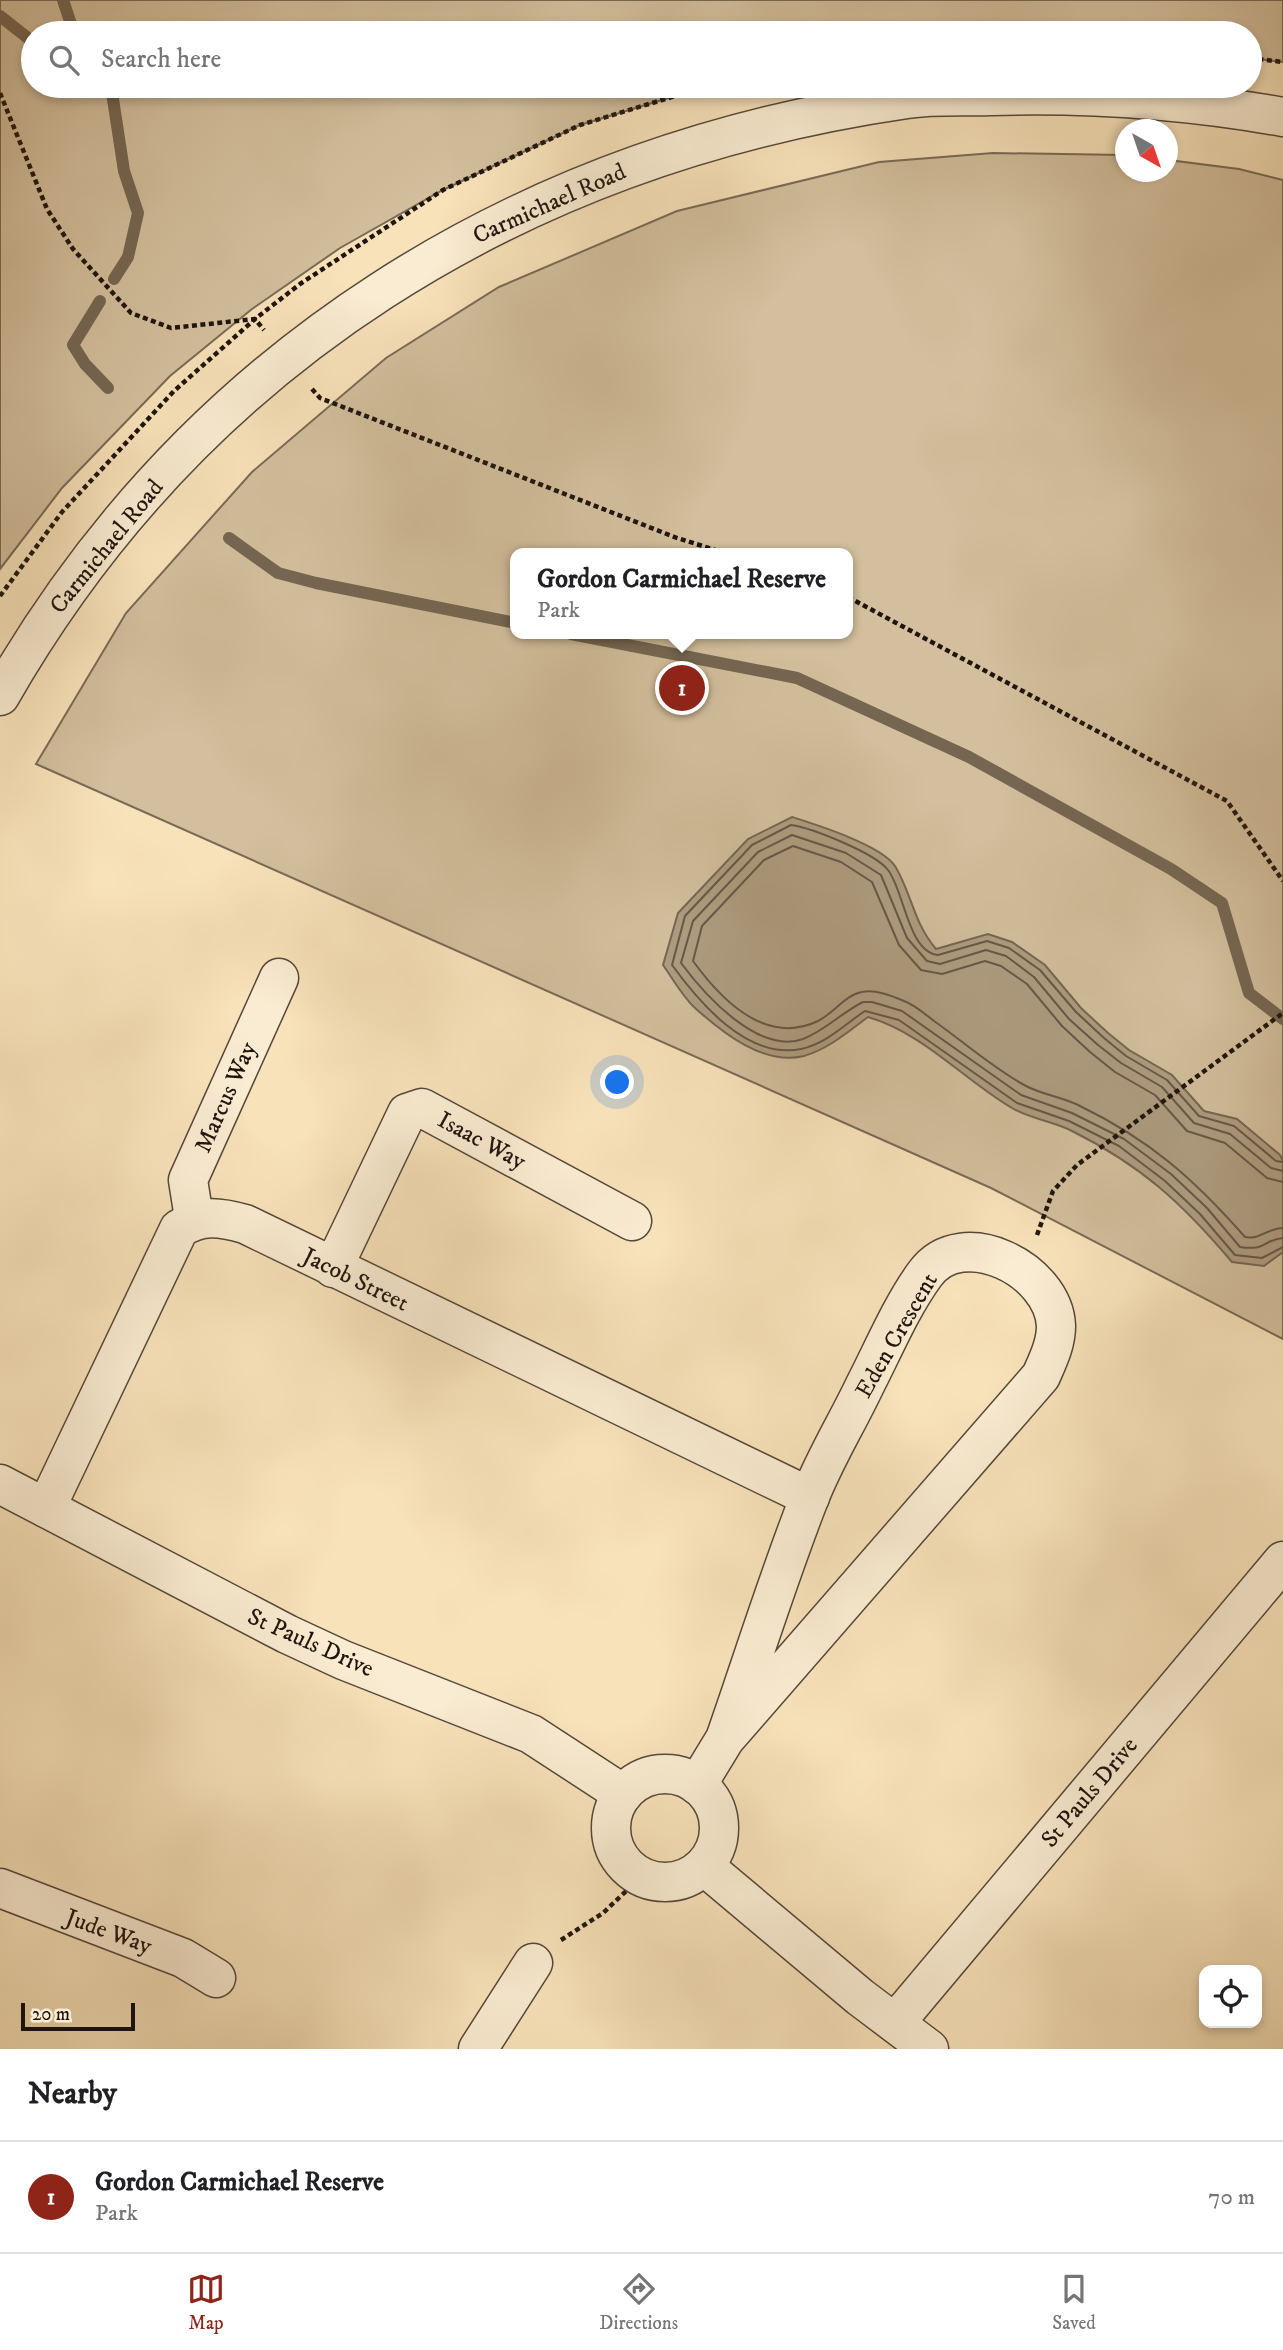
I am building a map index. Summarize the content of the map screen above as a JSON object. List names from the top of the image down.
{
  "streets": {
    "street": [
      "Carmichael Road",
      "Marcus Way",
      "Isaac Way",
      "Jacob Street",
      "Eden Crescent",
      "St Pauls Drive",
      "Jude Way"
    ]
  },
  "crossings": [
    ["Marcus Way", "Jacob Street"],
    ["Isaac Way", "Jacob Street"],
    ["Jacob Street", "Eden Crescent"],
    ["Eden Crescent", "St Pauls Drive"]
  ],
  "scale_bar": "20 m",
  "north": "bottom right",
  "page": {
    "search": "Search here",
    "popup": ["Gordon Carmichael Reserve", "Park"],
    "pins": "1",
    "scale": "20 m",
    "heading": "Nearby",
    "list": [
      {
        "mark": "1",
        "name": "Gordon Carmichael Reserve",
        "note": "Park",
        "value": "70 m"
      }
    ],
    "nav": ["Map", "Directions", "Saved"]
  }
}
